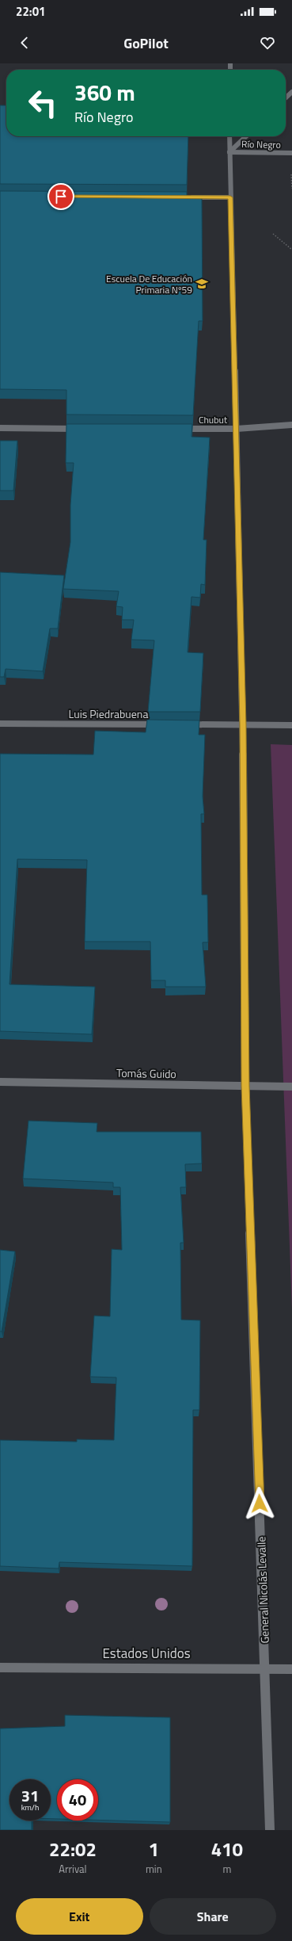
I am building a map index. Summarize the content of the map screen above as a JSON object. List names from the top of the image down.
{
  "streets": {
    "street": [
      "Río Negro",
      "Chubut",
      "Luis Piedrabuena",
      "Tomás Guido",
      "General Nicolás Levalle",
      "Estados Unidos"
    ]
  },
  "crossings": [
    ["Río Negro", "General Nicolás Levalle"],
    ["Chubut", "General Nicolás Levalle"],
    ["Tomás Guido", "General Nicolás Levalle"],
    ["General Nicolás Levalle", "Estados Unidos"]
  ],
  "places": {
    "school or university": ["Escuela De Educación Primaria Nº59"]
  },
  "page": {
    "status": "22:01",
    "header": "GoPilot",
    "turn": ["360 m", "Río Negro"],
    "speed": "31 km/h",
    "limit": "40",
    "eta": [
      "22:02",
      "Arrival",
      "1",
      "min",
      "410",
      "m"
    ],
    "buttons": ["Exit", "Share"]
  }
}
